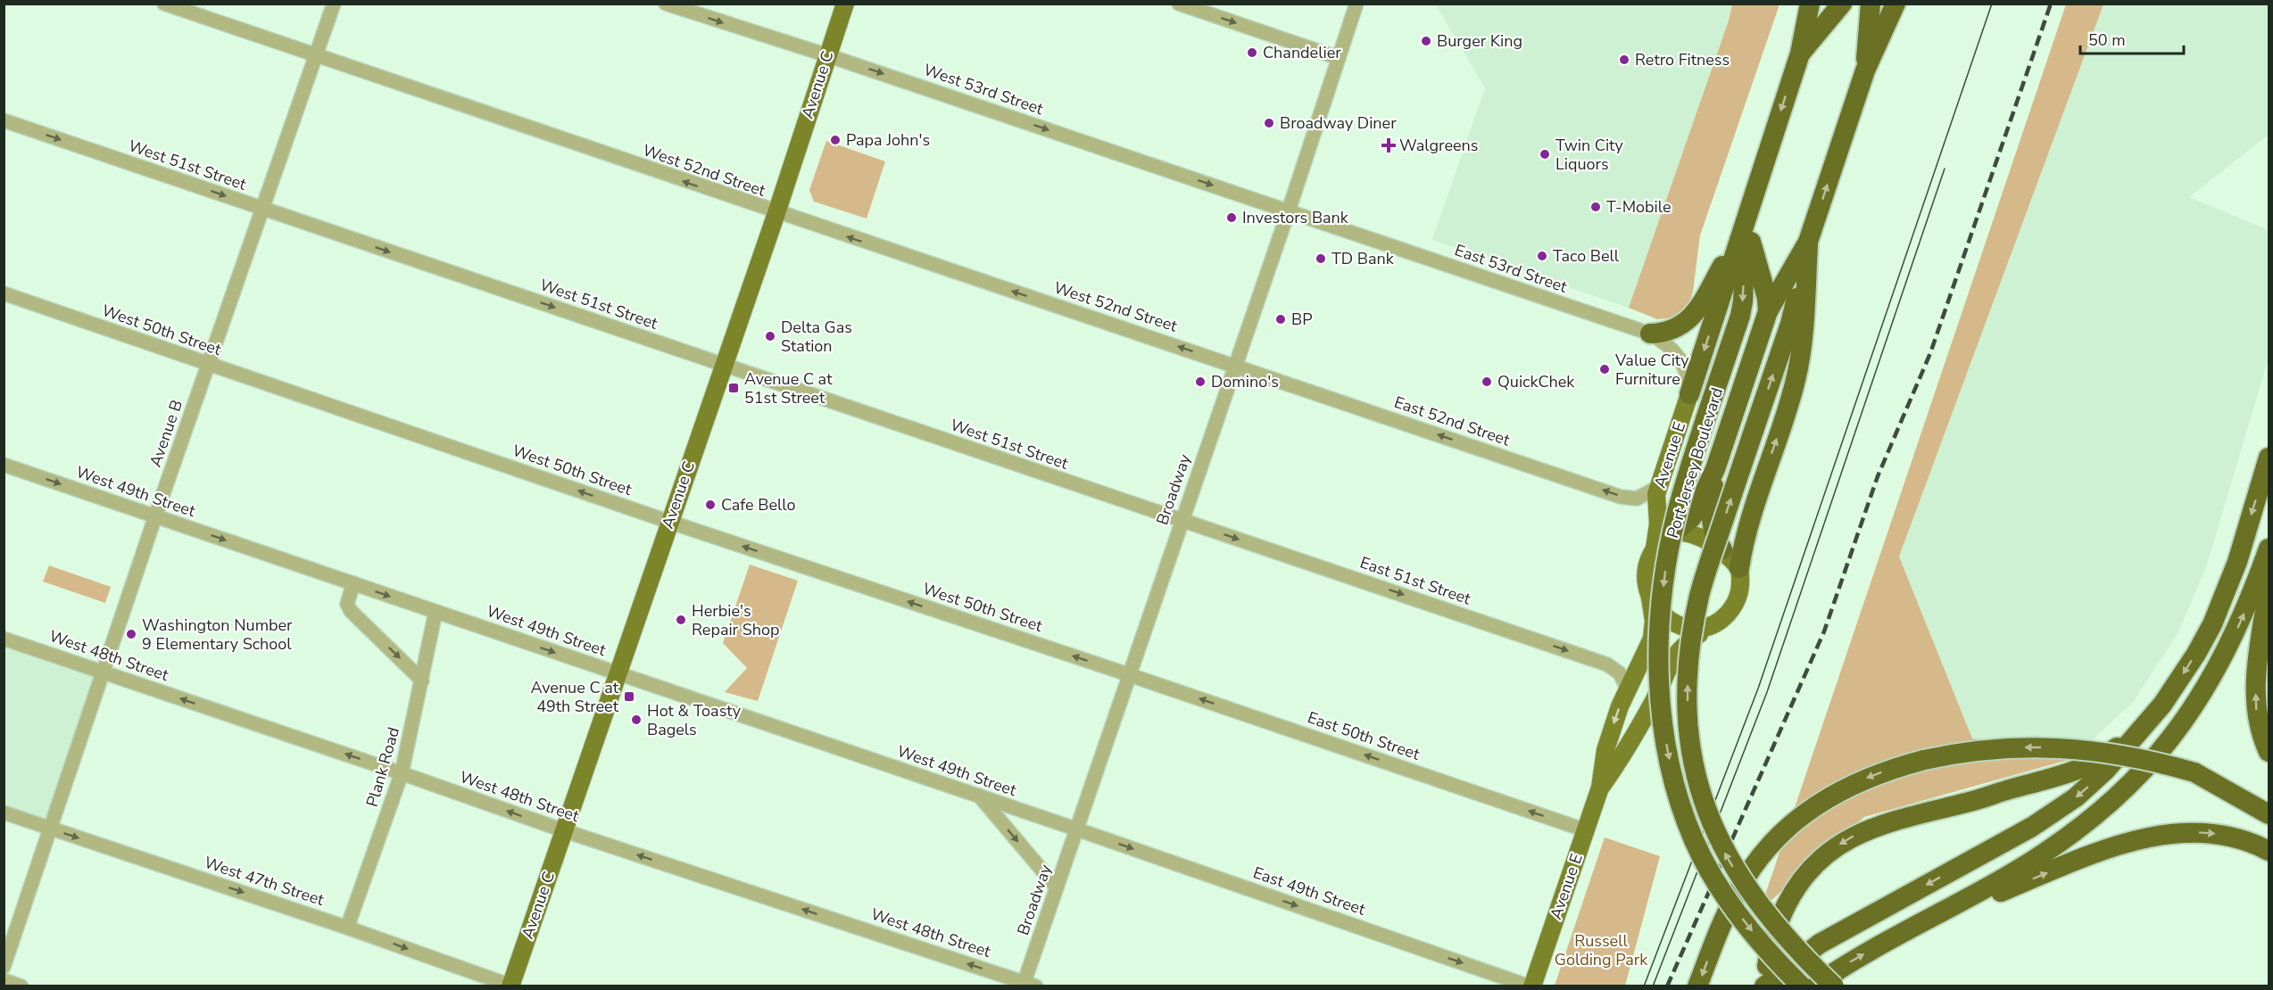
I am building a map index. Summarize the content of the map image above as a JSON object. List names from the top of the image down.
{
  "streets": {
    "highway": ["Port Jersey Boulevard"],
    "main road": ["Avenue C", "Avenue E"],
    "street": [
      "West 53rd Street",
      "West 51st Street",
      "West 52nd Street",
      "East 53rd Street",
      "West 50th Street",
      "East 52nd Street",
      "Avenue B",
      "Broadway",
      "West 49th Street",
      "East 51st Street",
      "West 48th Street",
      "East 50th Street",
      "Plank Road",
      "West 47th Street",
      "East 49th Street"
    ]
  },
  "crossings": [
    ["Avenue C", "West 53rd Street"],
    ["Avenue C", "West 51st Street"],
    ["Avenue C", "West 52nd Street"],
    ["Avenue C", "West 50th Street"],
    ["Avenue C", "West 49th Street"],
    ["Avenue C", "West 48th Street"],
    ["Avenue C", "West 47th Street"],
    ["West 53rd Street", "East 53rd Street"],
    ["West 53rd Street", "Broadway"],
    ["West 51st Street", "Avenue B"],
    ["West 51st Street", "Broadway"],
    ["West 51st Street", "East 51st Street"],
    ["West 52nd Street", "East 52nd Street"],
    ["West 52nd Street", "Avenue B"],
    ["West 52nd Street", "Broadway"],
    ["East 53rd Street", "Avenue E"],
    ["East 53rd Street", "Broadway"],
    ["West 50th Street", "Avenue B"],
    ["West 50th Street", "Broadway"],
    ["West 50th Street", "East 50th Street"],
    ["East 52nd Street", "Avenue E"],
    ["East 52nd Street", "Broadway"],
    ["Avenue B", "West 49th Street"],
    ["Avenue B", "West 48th Street"],
    ["Avenue B", "West 47th Street"],
    ["Avenue E", "East 51st Street"],
    ["Avenue E", "East 50th Street"],
    ["Avenue E", "East 49th Street"],
    ["Broadway", "West 49th Street"],
    ["Broadway", "East 51st Street"],
    ["Broadway", "West 48th Street"],
    ["Broadway", "East 50th Street"],
    ["Broadway", "East 49th Street"],
    ["West 49th Street", "Plank Road"],
    ["West 49th Street", "East 49th Street"],
    ["West 48th Street", "Plank Road"],
    ["Plank Road", "West 47th Street"]
  ],
  "one_way": [
    "West 53rd Street",
    "West 51st Street",
    "West 52nd Street",
    "West 50th Street",
    "East 52nd Street",
    "West 49th Street",
    "East 51st Street",
    "West 48th Street",
    "East 50th Street",
    "West 47th Street",
    "East 49th Street"
  ],
  "parks": ["Russell Golding Park"],
  "places": {
    "other": [
      "Burger King",
      "Chandelier",
      "Retro Fitness",
      "Broadway Diner",
      "Papa John's",
      "Twin City Liquors",
      "T-Mobile",
      "Investors Bank",
      "Taco Bell",
      "TD Bank",
      "BP",
      "Delta Gas Station",
      "Value City Furniture",
      "Domino's",
      "QuickChek",
      "Cafe Bello",
      "Herbie's Repair Shop",
      "Washington Number 9 Elementary School",
      "Hot & Toasty Bagels"
    ],
    "health": ["Walgreens"],
    "transit": ["Avenue C at 51st Street", "Avenue C at 49th Street"]
  },
  "scale_bar": "50 m"
}
